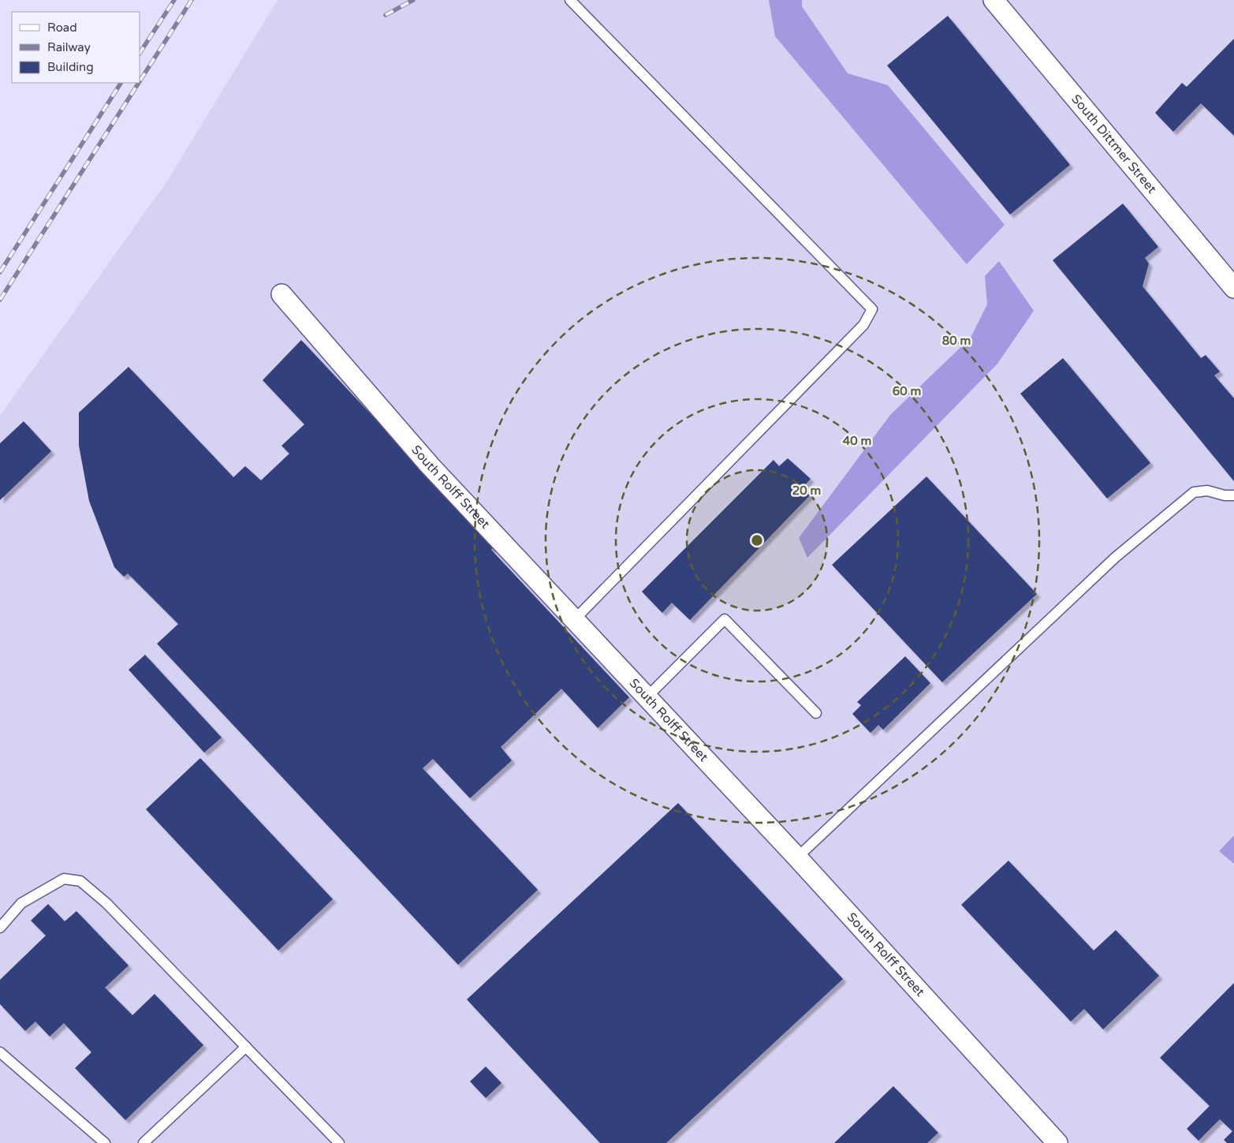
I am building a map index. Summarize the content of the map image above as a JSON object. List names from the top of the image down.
{
  "streets": {
    "street": ["South Dittmer Street", "South Rolff Street"]
  },
  "legend": ["Road", "Railway", "Building"],
  "rings": [
    "80 m",
    "60 m",
    "40 m",
    "20 m"
  ]
}
